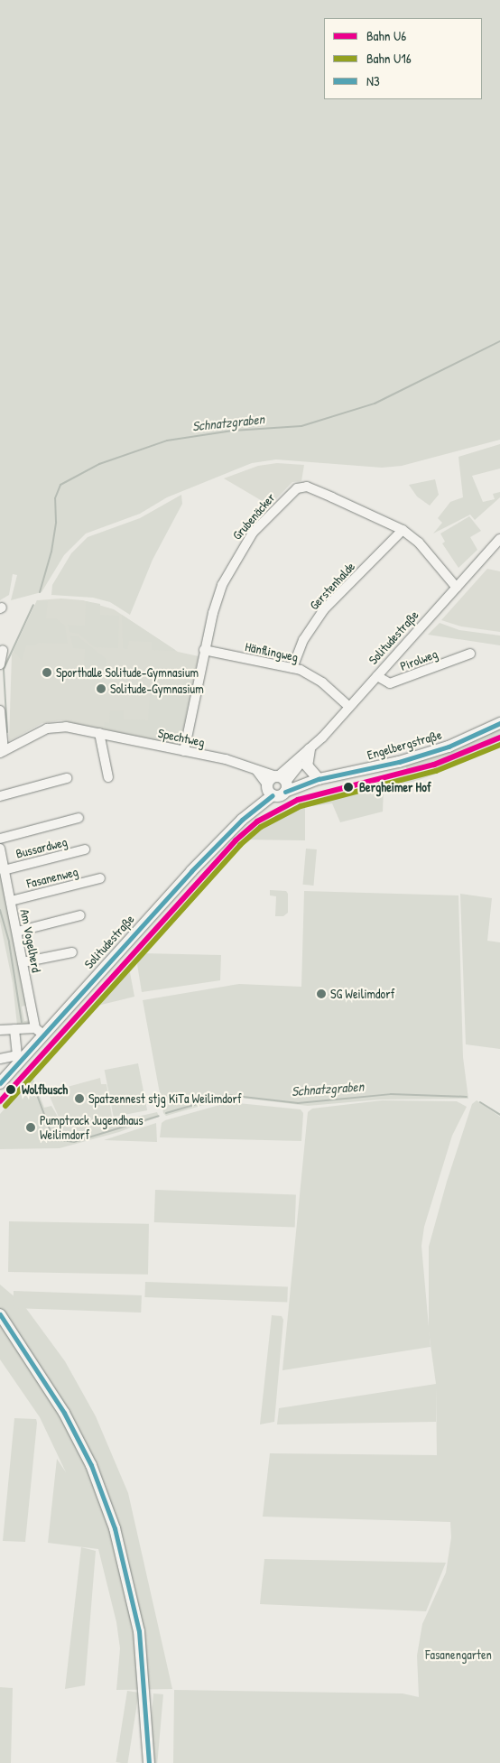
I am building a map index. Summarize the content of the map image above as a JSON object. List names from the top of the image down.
{
  "streets": {
    "main road": ["Solitudestraße", "Engelbergstraße"],
    "street": [
      "Grubenäcker",
      "Gerstenhalde",
      "Hänflingweg",
      "Pirolweg",
      "Spechtweg",
      "Bussardweg",
      "Fasanenweg",
      "Am Vogelherd"
    ]
  },
  "crossings": [
    ["Grubenäcker", "Gerstenhalde"],
    ["Grubenäcker", "Solitudestraße"],
    ["Grubenäcker", "Hänflingweg"],
    ["Grubenäcker", "Spechtweg"],
    ["Gerstenhalde", "Hänflingweg"],
    ["Solitudestraße", "Hänflingweg"],
    ["Solitudestraße", "Pirolweg"],
    ["Solitudestraße", "Spechtweg"],
    ["Solitudestraße", "Engelbergstraße"],
    ["Solitudestraße", "Am Vogelherd"],
    ["Spechtweg", "Engelbergstraße"],
    ["Bussardweg", "Am Vogelherd"],
    ["Fasanenweg", "Am Vogelherd"]
  ],
  "water": ["Schnatzgraben"],
  "parks": ["Fasanengarten"],
  "places": [
    "Sporthalle Solitude-Gymnasium",
    "Solitude-Gymnasium",
    "Bergheimer Hof",
    "SG Weilimdorf",
    "Wolfbusch",
    "Spatzennest stjg KiTa Weilimdorf",
    "Pumptrack Jugendhaus Weilimdorf"
  ],
  "lines": ["transit line N3", "rail line U6", "rail line U16"],
  "legend": ["Bahn U6", "Bahn U16", "N3"]
}
